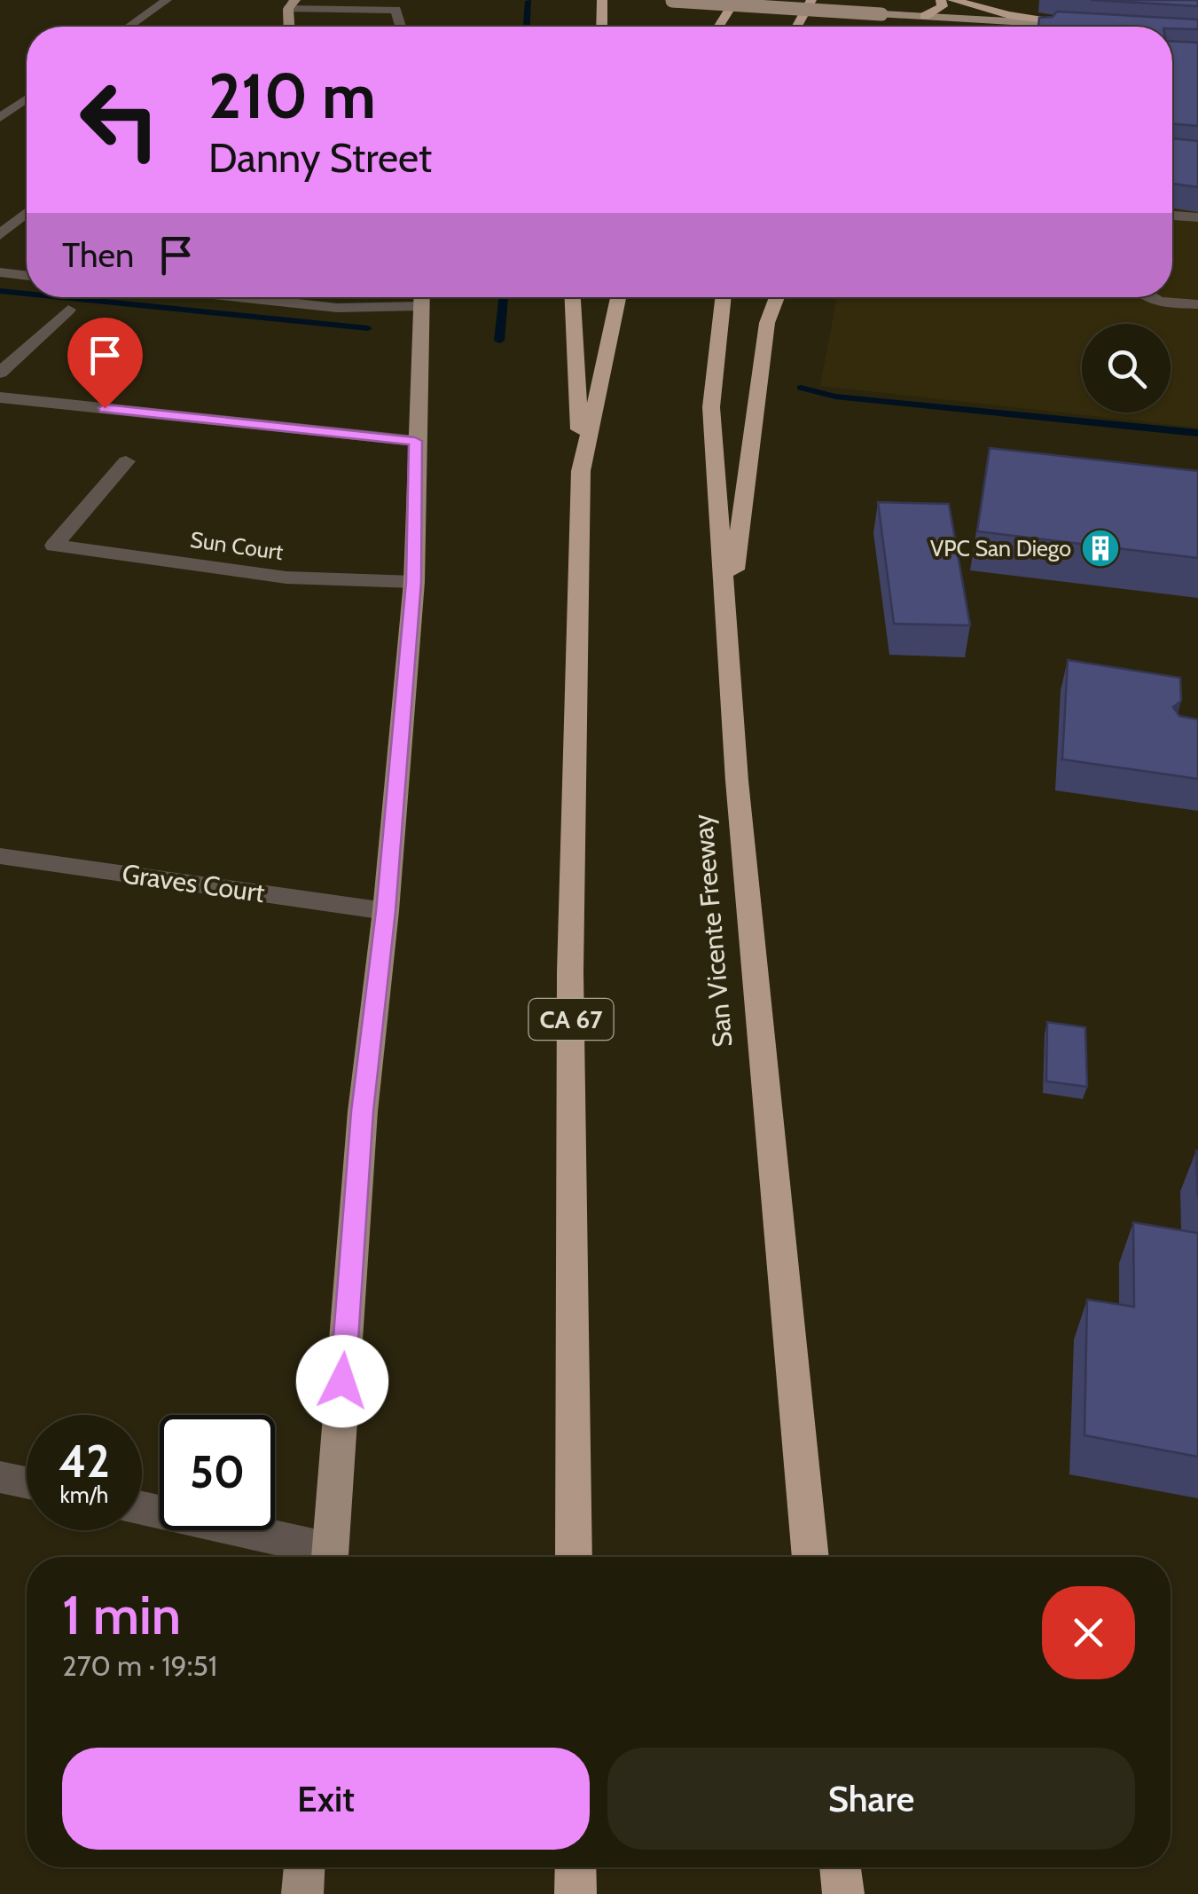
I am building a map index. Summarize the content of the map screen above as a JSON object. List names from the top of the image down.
{
  "streets": {
    "highway": ["San Vicente Freeway", "CA 67"],
    "street": ["Sun Court", "Graves Court"]
  },
  "places": {
    "building": ["VPC San Diego"]
  },
  "page": {
    "turn": ["210 m", "Danny Street"],
    "then": "Then",
    "speed": "42 km/h",
    "limit": "50",
    "heading": ["1 min", "270 m · 19:51"],
    "buttons": ["Exit", "Share"]
  }
}
